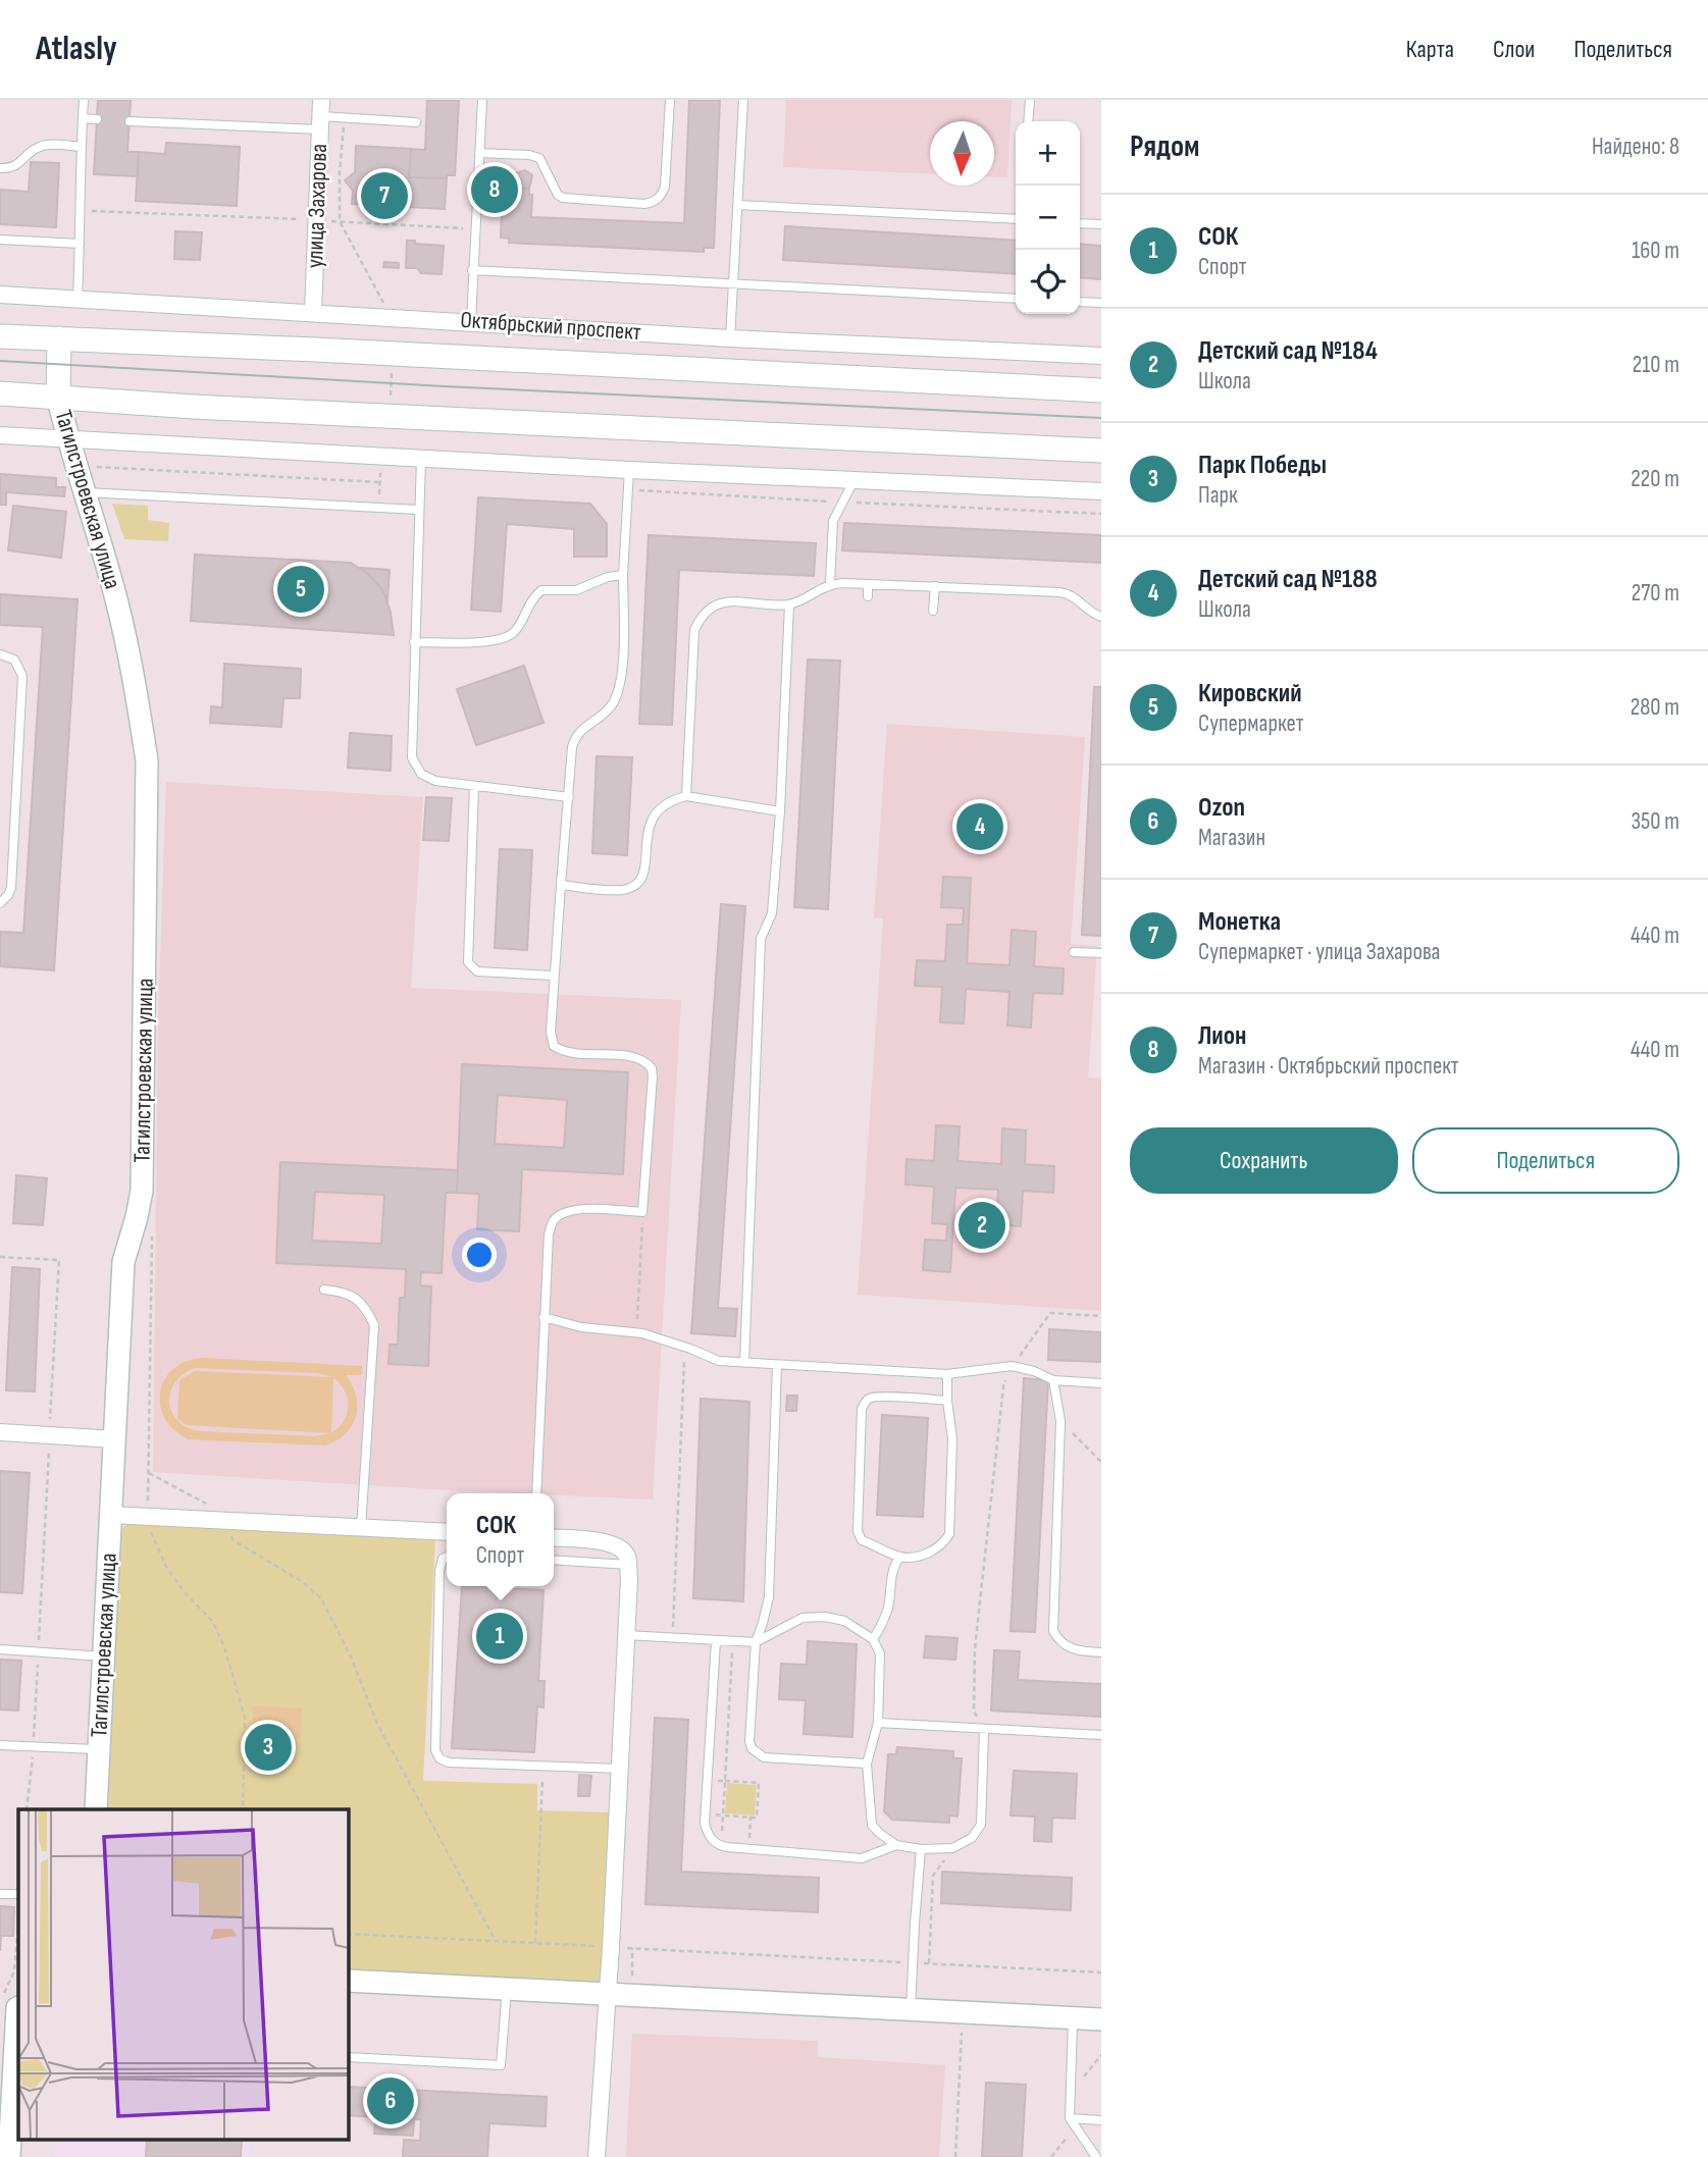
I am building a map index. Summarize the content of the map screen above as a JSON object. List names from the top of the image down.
{
  "streets": {
    "main road": ["Октябрьский проспект", "Тагилстроевская улица"],
    "street": ["улица Захарова"]
  },
  "crossings": [
    ["улица Захарова", "Октябрьский проспект"],
    ["Октябрьский проспект", "Тагилстроевская улица"]
  ],
  "north": "bottom",
  "page": {
    "header": "Atlasly",
    "nav": ["Карта", "Слои", "Поделиться"],
    "heading": ["Рядом", "Найдено: 8"],
    "map_buttons": ["+", "−"],
    "pins": [
      "8",
      "7",
      "5",
      "4",
      "2",
      "1",
      "3",
      "6"
    ],
    "list": [
      {
        "mark": "1",
        "name": "СОК",
        "note": "Спорт",
        "value": "160 m"
      },
      {
        "mark": "2",
        "name": "Детский сад №184",
        "note": "Школа",
        "value": "210 m"
      },
      {
        "mark": "3",
        "name": "Парк Победы",
        "note": "Парк",
        "value": "220 m"
      },
      {
        "mark": "4",
        "name": "Детский сад №188",
        "note": "Школа",
        "value": "270 m"
      },
      {
        "mark": "5",
        "name": "Кировский",
        "note": "Супермаркет",
        "value": "280 m"
      },
      {
        "mark": "6",
        "name": "Ozon",
        "note": "Магазин",
        "value": "350 m"
      },
      {
        "mark": "7",
        "name": "Монетка",
        "note": "Супермаркет · улица Захарова",
        "value": "440 m"
      },
      {
        "mark": "8",
        "name": "Лион",
        "note": "Магазин · Октябрьский проспект",
        "value": "440 m"
      }
    ],
    "buttons": ["Сохранить", "Поделиться"],
    "popup": ["СОК", "Спорт"]
  }
}
